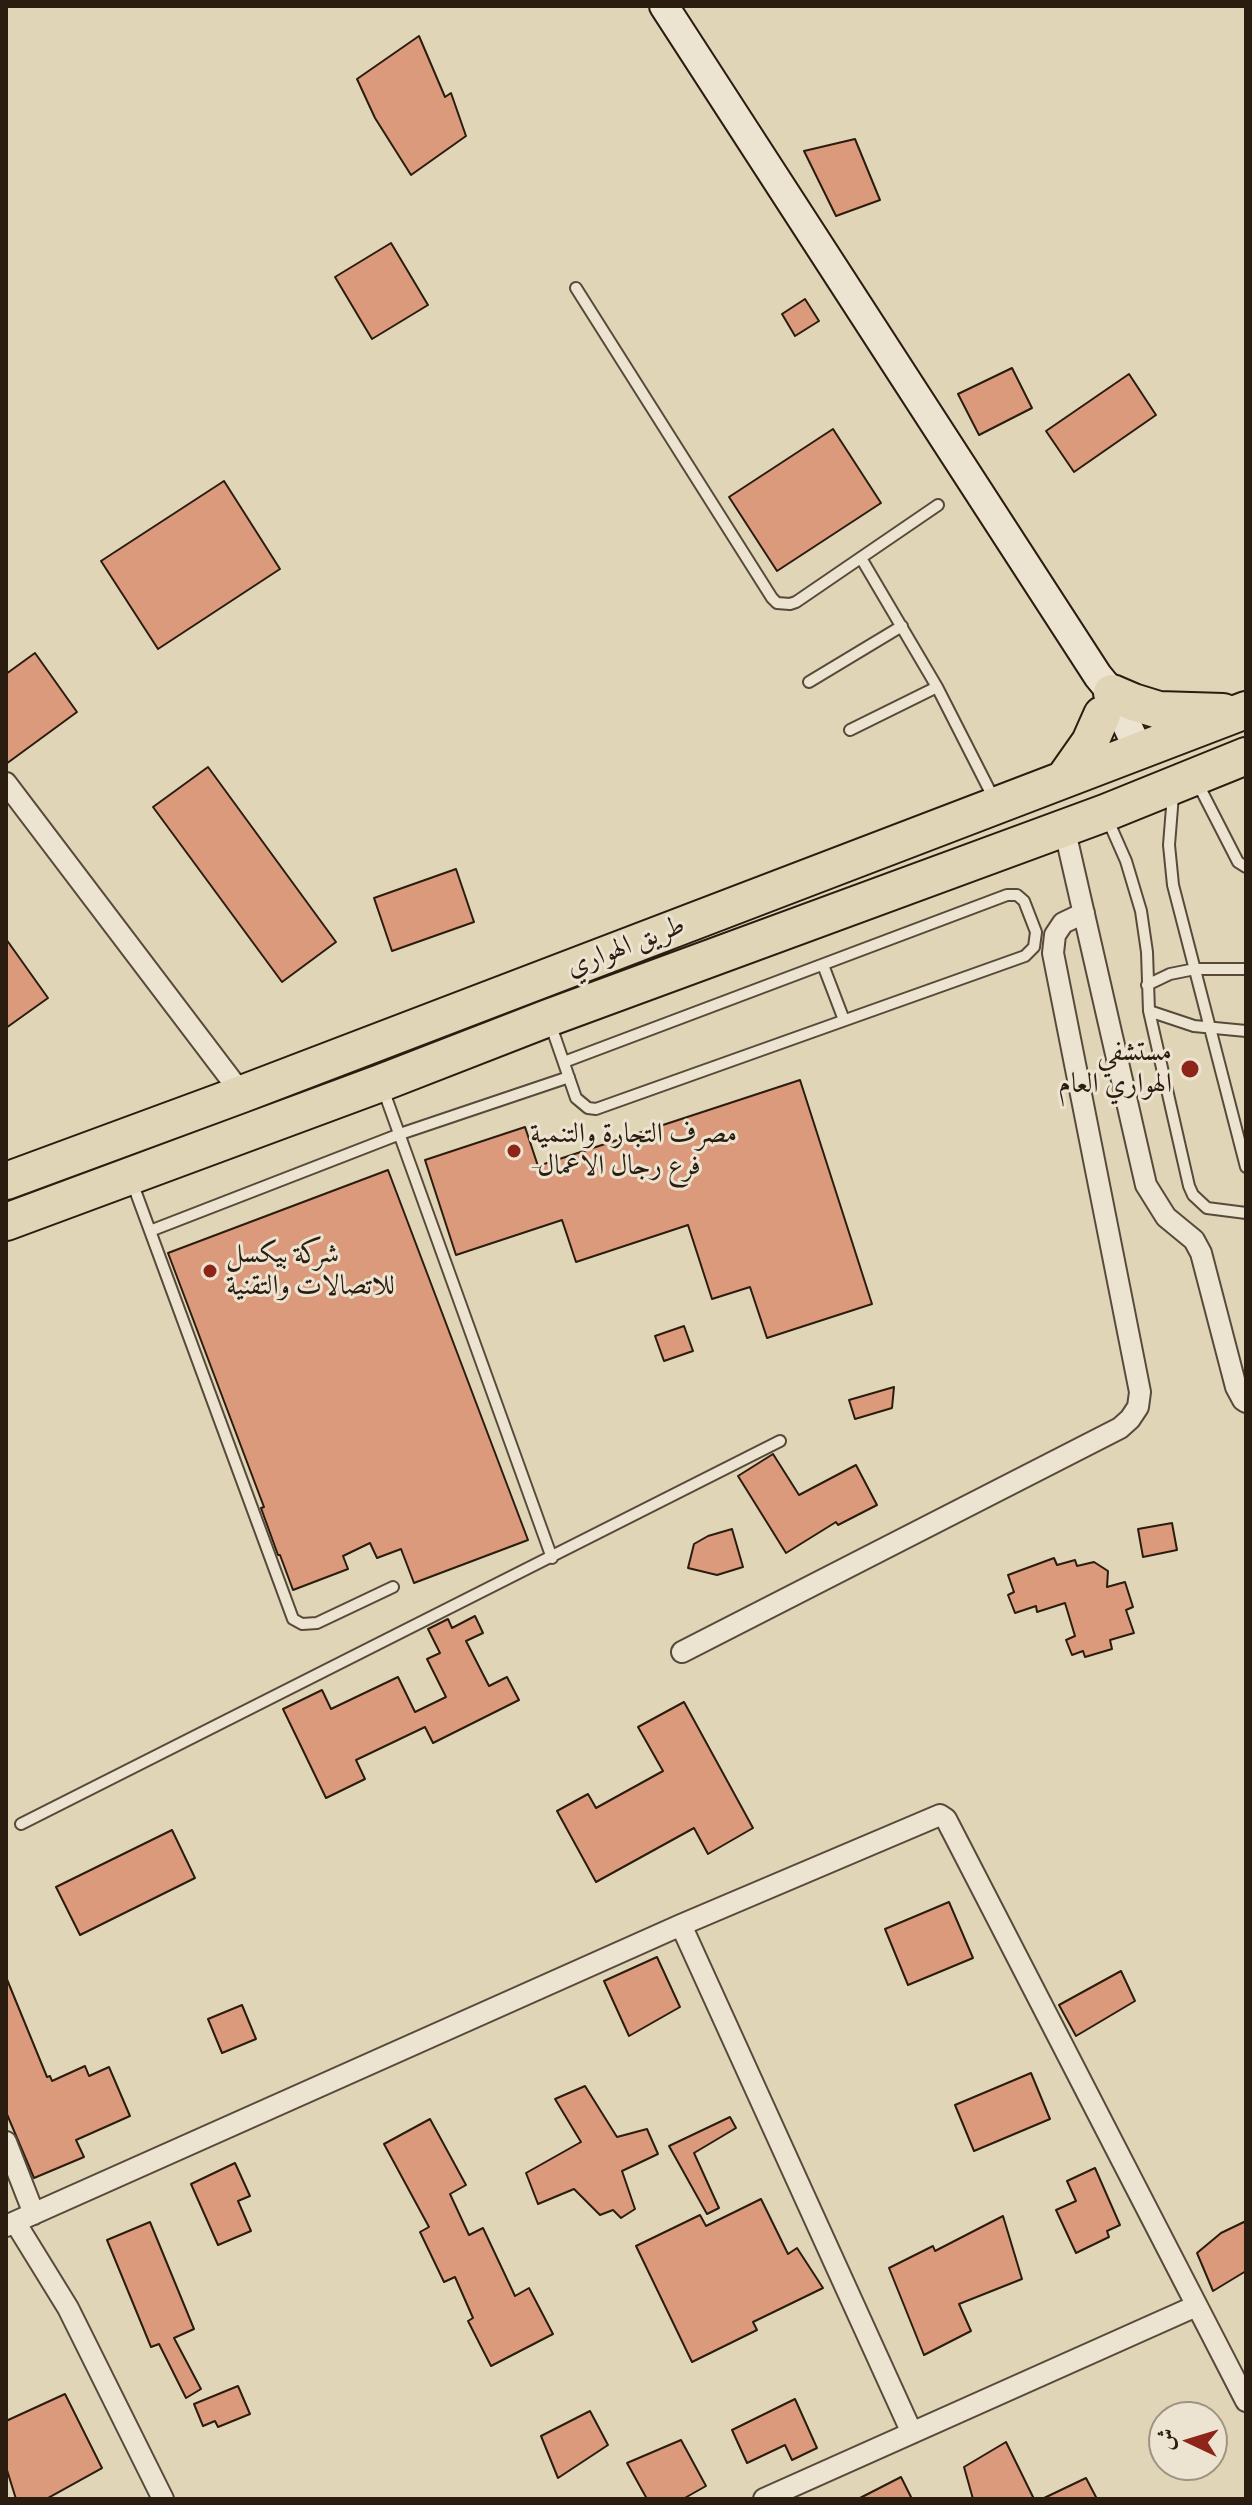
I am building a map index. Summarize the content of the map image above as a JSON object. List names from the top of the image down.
{
  "streets": {
    "highway": ["طريق الهواري"]
  },
  "places": ["مستشفي الهواري العام", "مصرف التجارة والتنمية -فرع رجال الاعمال", "شركة بيكسل للاتصالات والتقنية"],
  "north": "left"
}
